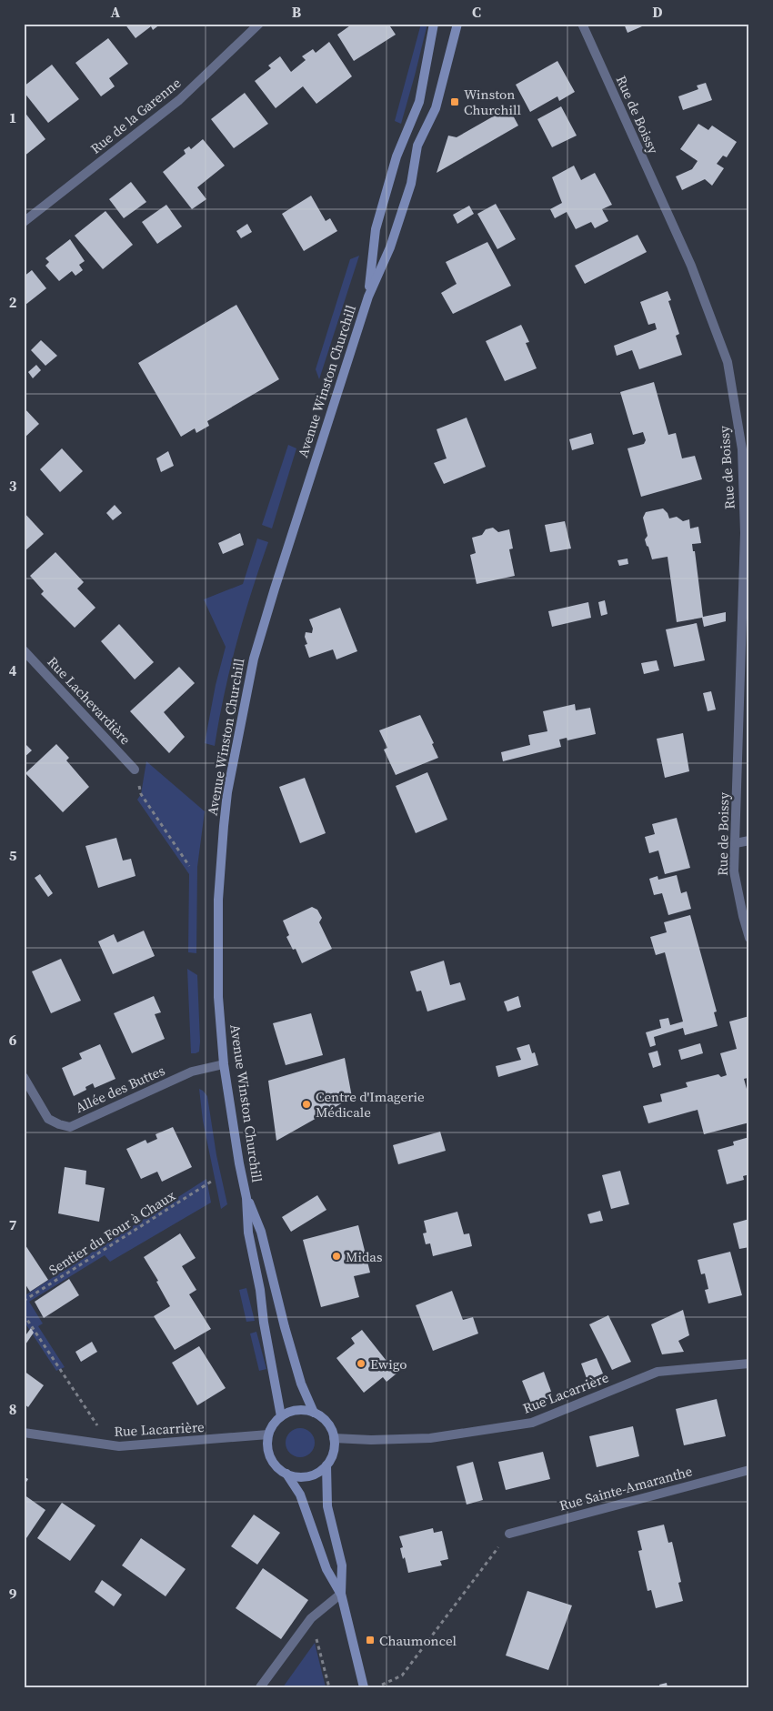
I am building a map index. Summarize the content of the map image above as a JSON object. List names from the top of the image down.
{
  "streets": {
    "street": [
      "Rue de Boissy",
      "Rue de la Garenne",
      "Avenue Winston Churchill",
      "Rue Lachevardière",
      "Allée des Buttes",
      "Rue Lacarrière",
      "Rue Sainte-Amaranthe"
    ],
    "path": ["Sentier du Four à Chaux"]
  },
  "crossings": [
    ["Avenue Winston Churchill", "Allée des Buttes"],
    ["Avenue Winston Churchill", "Rue Lacarrière"]
  ],
  "places": {
    "transit": ["Winston Churchill", "Chaumoncel"],
    "other": ["Centre d'Imagerie Médicale", "Midas", "Ewigo"]
  },
  "grid": {
    "columns": [
      "A",
      "B",
      "C",
      "D"
    ],
    "rows": [
      "1",
      "2",
      "3",
      "4",
      "5",
      "6",
      "7",
      "8",
      "9"
    ]
  }
}
